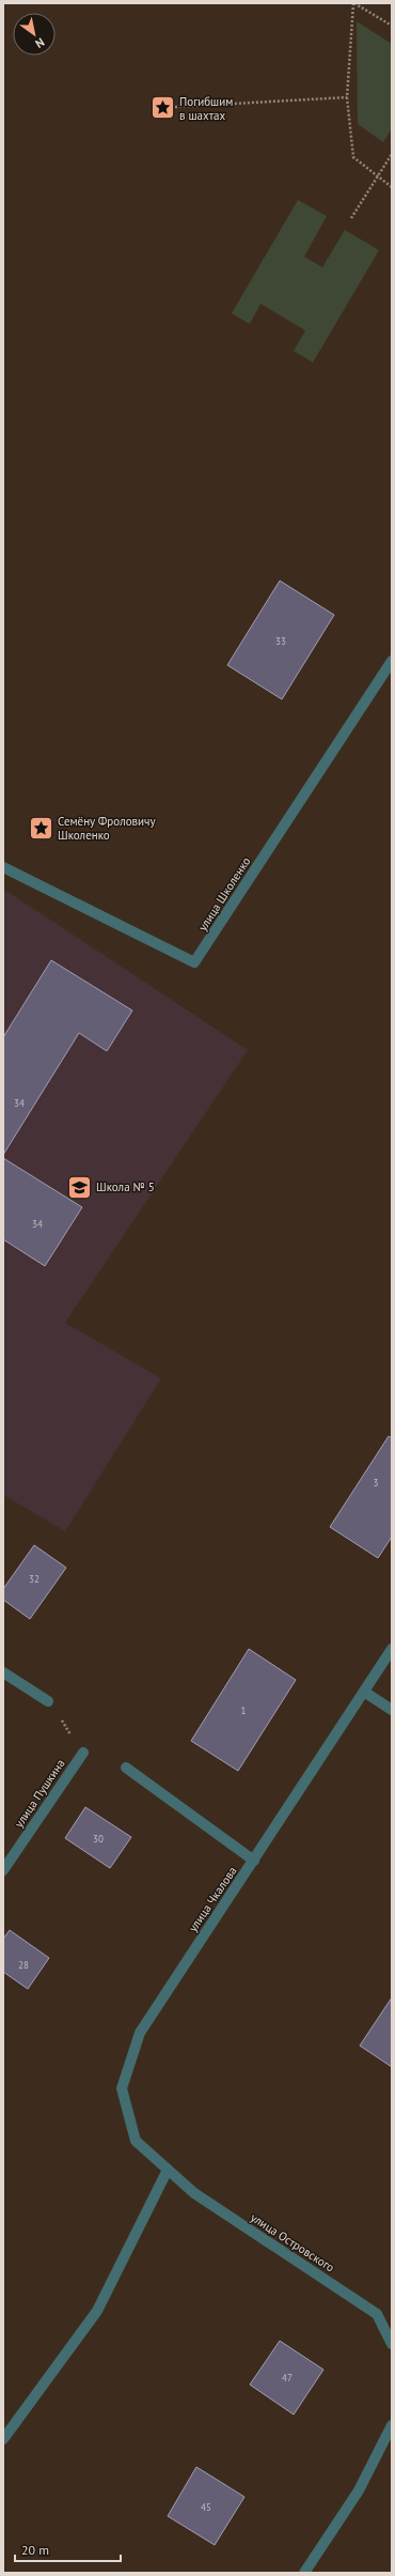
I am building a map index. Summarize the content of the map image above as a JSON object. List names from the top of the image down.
{
  "streets": {
    "street": [
      "улица Школенко",
      "улица Пушкина",
      "улица Чкалова",
      "улица Островского"
    ]
  },
  "crossings": [
    ["улица Чкалова", "улица Островского"]
  ],
  "places": {
    "place": ["Погибшим в шахтах", "Семёну Фроловичу Школенко"],
    "school or university": ["Школа № 5"]
  },
  "house_numbers": [
    "33",
    "34",
    "34",
    "3",
    "32",
    "1",
    "30",
    "28",
    "47",
    "45"
  ],
  "scale_bar": "20 m",
  "north": "bottom right"
}
